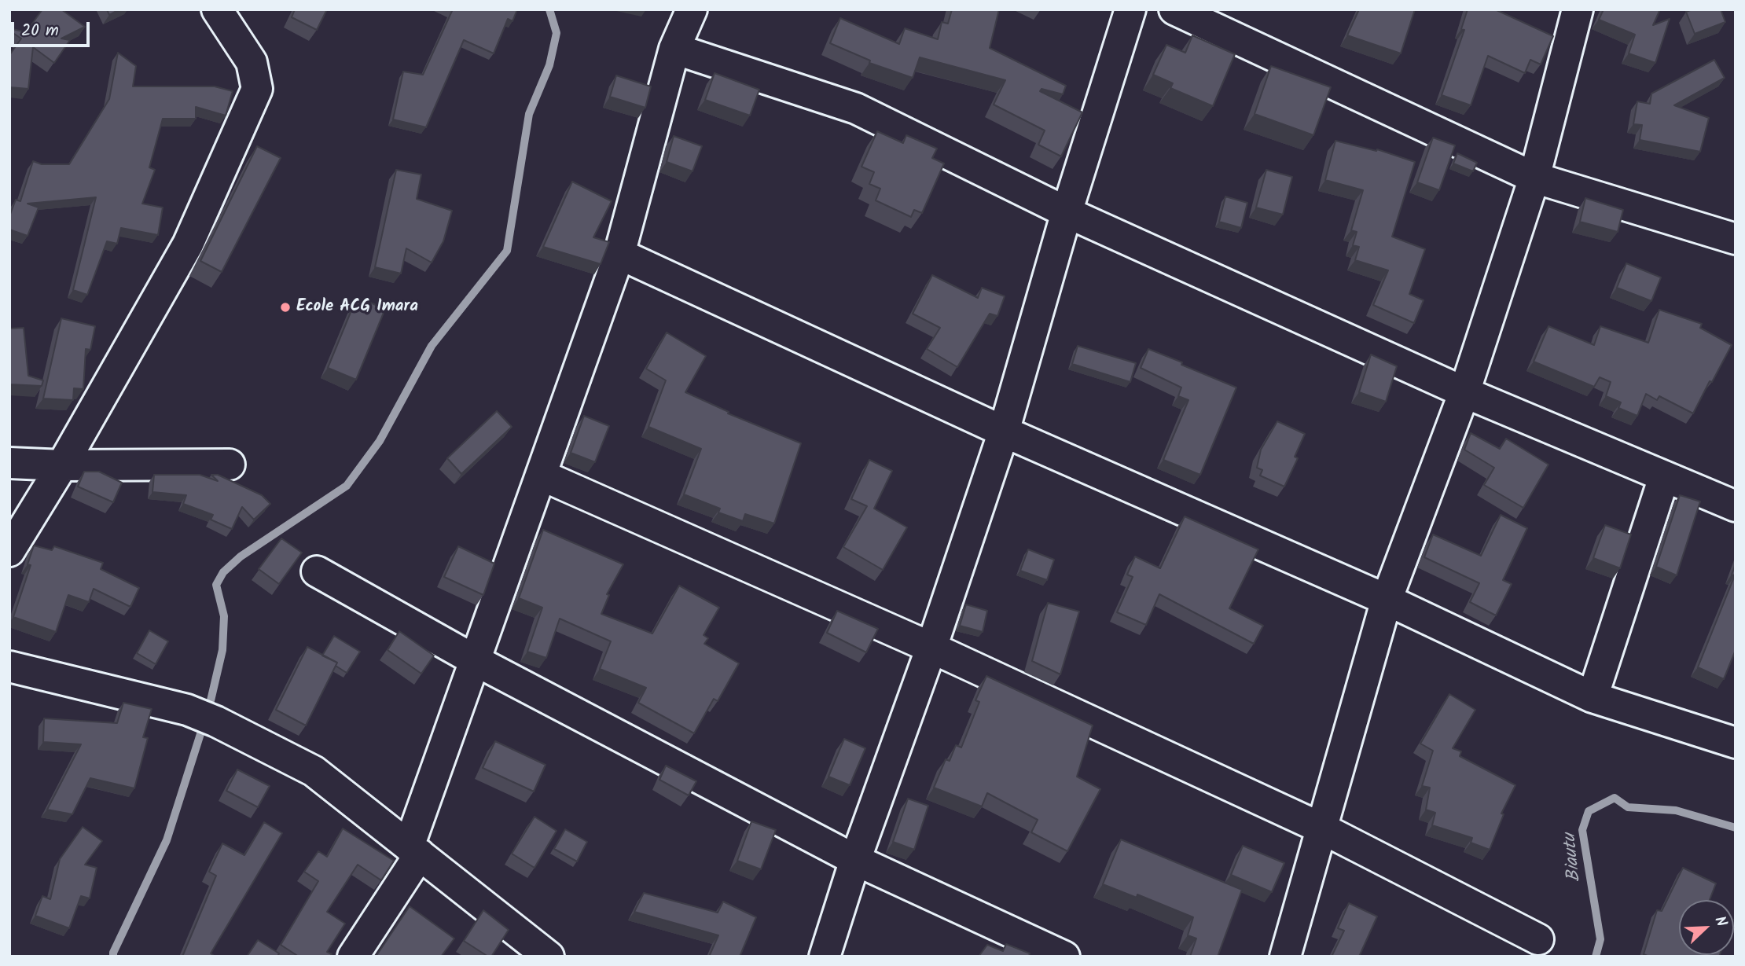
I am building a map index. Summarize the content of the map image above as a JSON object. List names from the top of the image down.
{
  "water": ["Biautu"],
  "places": ["Ecole ACG Imara"],
  "scale_bar": "20 m",
  "north": "top right"
}
